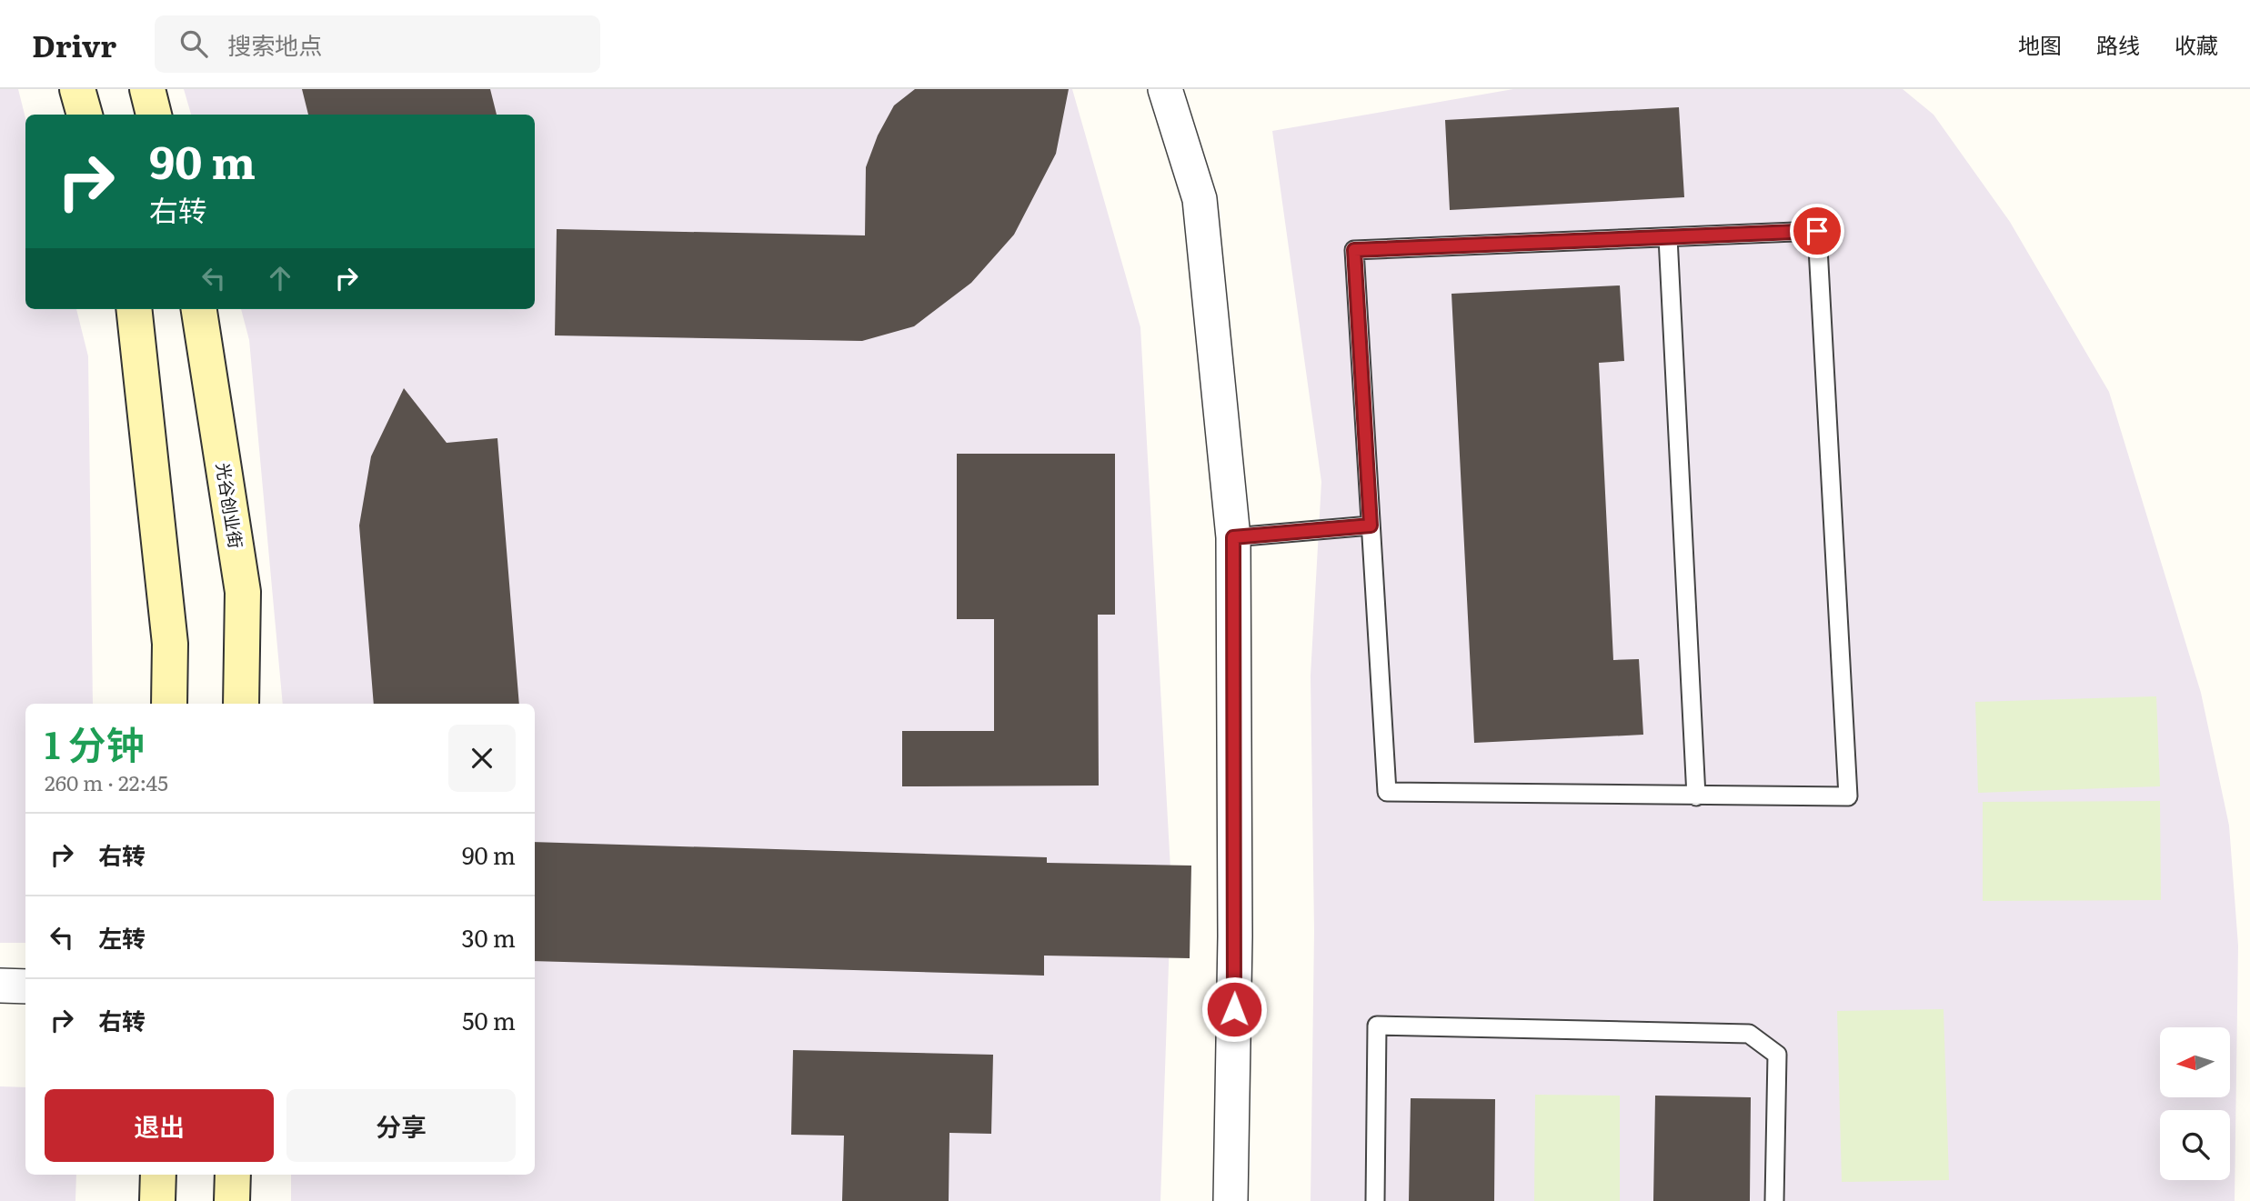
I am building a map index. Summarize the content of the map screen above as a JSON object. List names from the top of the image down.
{
  "streets": {
    "main road": ["光谷创业街"]
  },
  "north": "left",
  "page": {
    "header": "Drivr",
    "search": "搜索地点",
    "nav": ["地图", "路线", "收藏"],
    "turn": ["90 m", "右转"],
    "heading": ["1 分钟", "260 m · 22:45"],
    "list": [
      {
        "name": "右转",
        "value": "90 m"
      },
      {
        "name": "左转",
        "value": "30 m"
      },
      {
        "name": "右转",
        "value": "50 m"
      }
    ],
    "buttons": ["退出", "分享"]
  }
}
